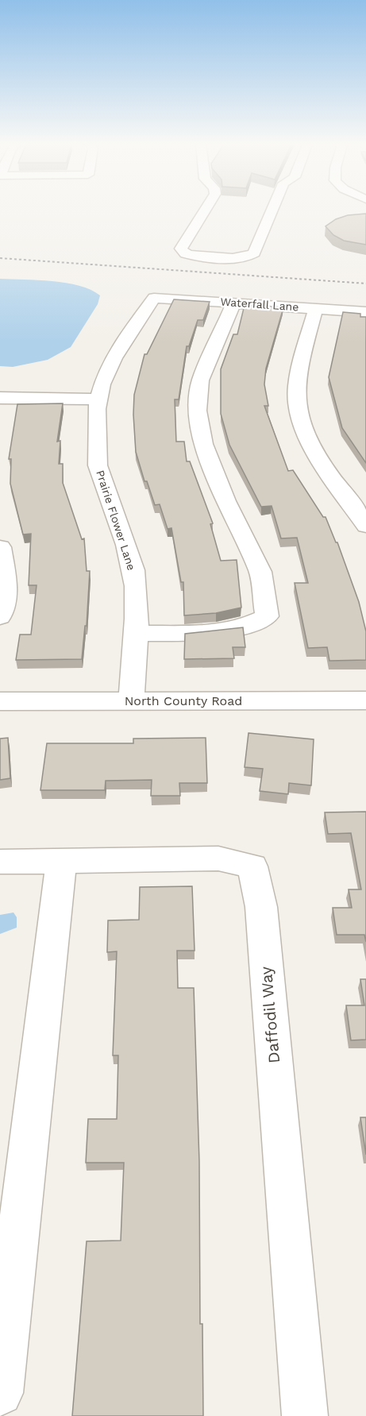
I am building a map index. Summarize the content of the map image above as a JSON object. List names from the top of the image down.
{
  "streets": {
    "street": [
      "Waterfall Lane",
      "Prairie Flower Lane",
      "North County Road",
      "Daffodil Way"
    ]
  },
  "crossings": [
    ["Waterfall Lane", "Prairie Flower Lane"],
    ["Prairie Flower Lane", "North County Road"]
  ]
}
